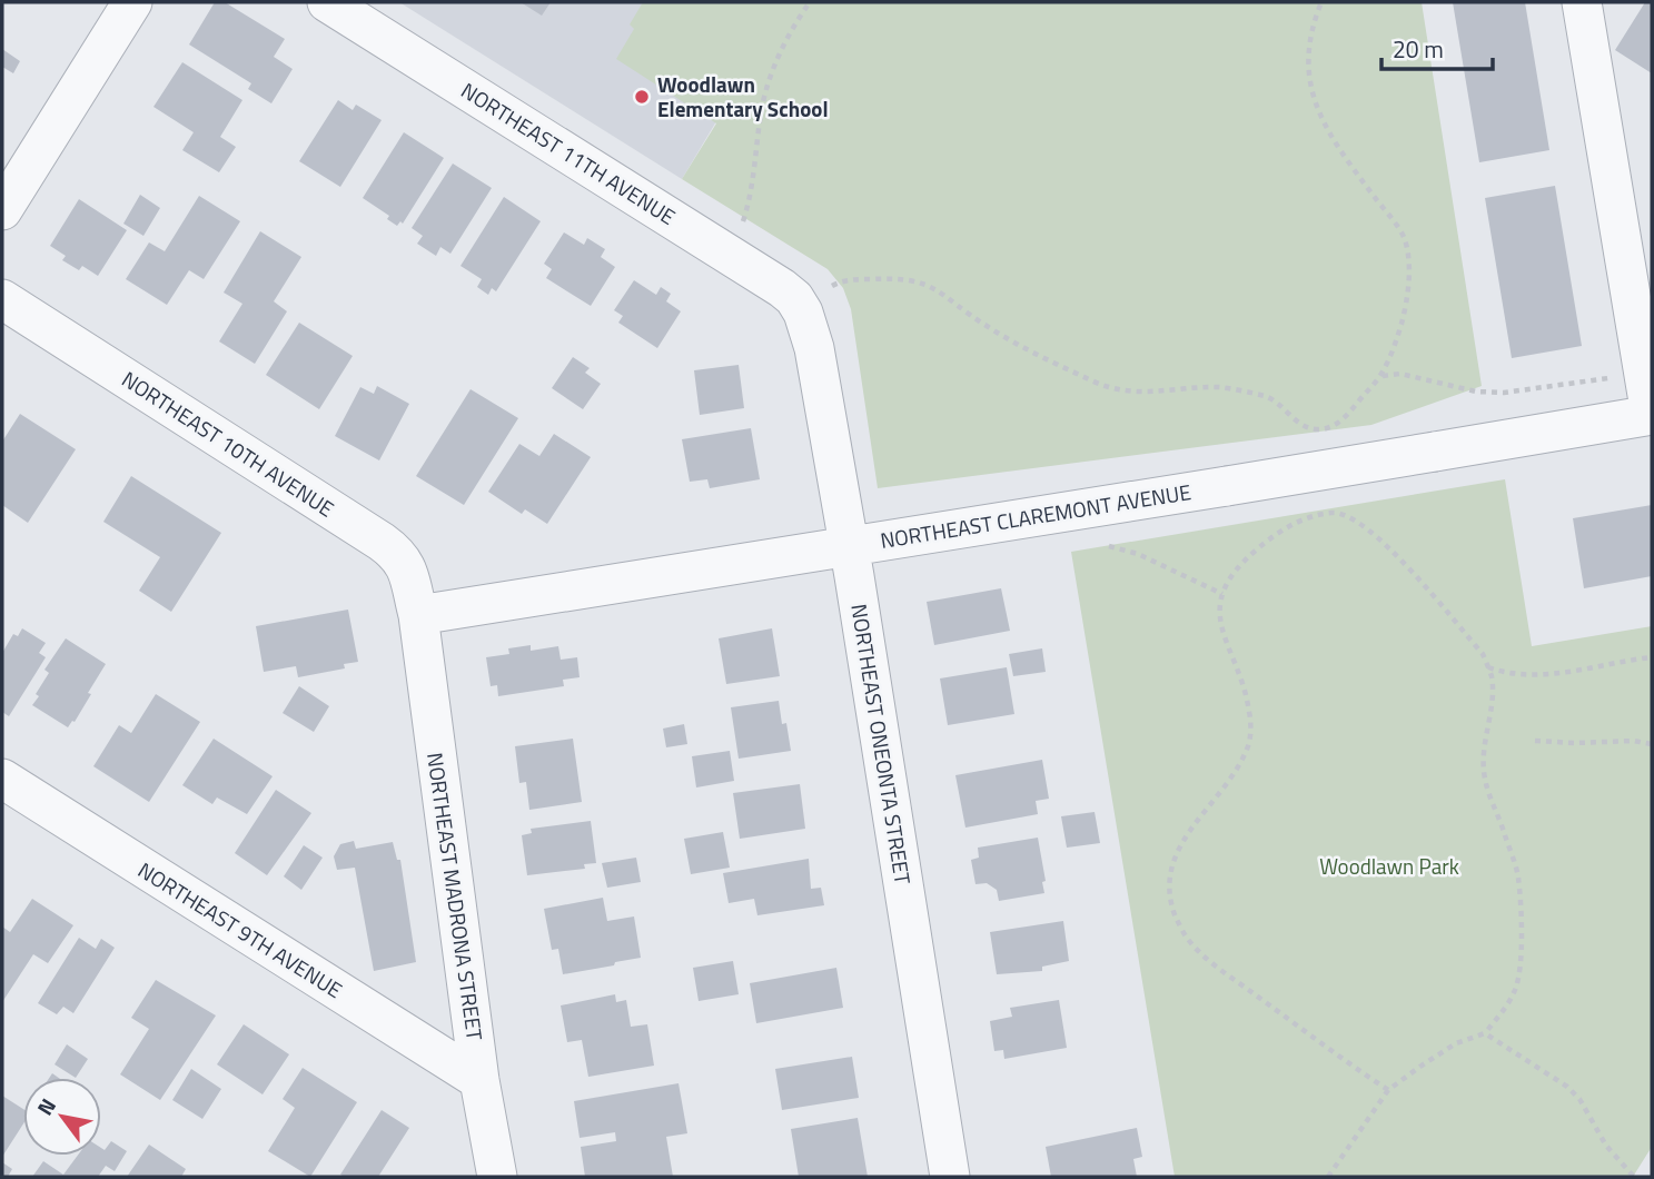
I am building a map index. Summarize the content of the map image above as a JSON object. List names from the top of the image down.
{
  "streets": {
    "street": [
      "NORTHEAST 11TH AVENUE",
      "NORTHEAST 10TH AVENUE",
      "NORTHEAST CLAREMONT AVENUE",
      "NORTHEAST ONEONTA STREET",
      "NORTHEAST MADRONA STREET",
      "NORTHEAST 9TH AVENUE"
    ]
  },
  "crossings": [
    ["NORTHEAST 11TH AVENUE", "NORTHEAST ONEONTA STREET"],
    ["NORTHEAST 10TH AVENUE", "NORTHEAST CLAREMONT AVENUE"],
    ["NORTHEAST 10TH AVENUE", "NORTHEAST MADRONA STREET"],
    ["NORTHEAST CLAREMONT AVENUE", "NORTHEAST ONEONTA STREET"],
    ["NORTHEAST CLAREMONT AVENUE", "NORTHEAST MADRONA STREET"],
    ["NORTHEAST MADRONA STREET", "NORTHEAST 9TH AVENUE"]
  ],
  "parks": ["Woodlawn Park"],
  "places": ["Woodlawn Elementary School"],
  "scale_bar": "20 m",
  "north": "top left"
}
